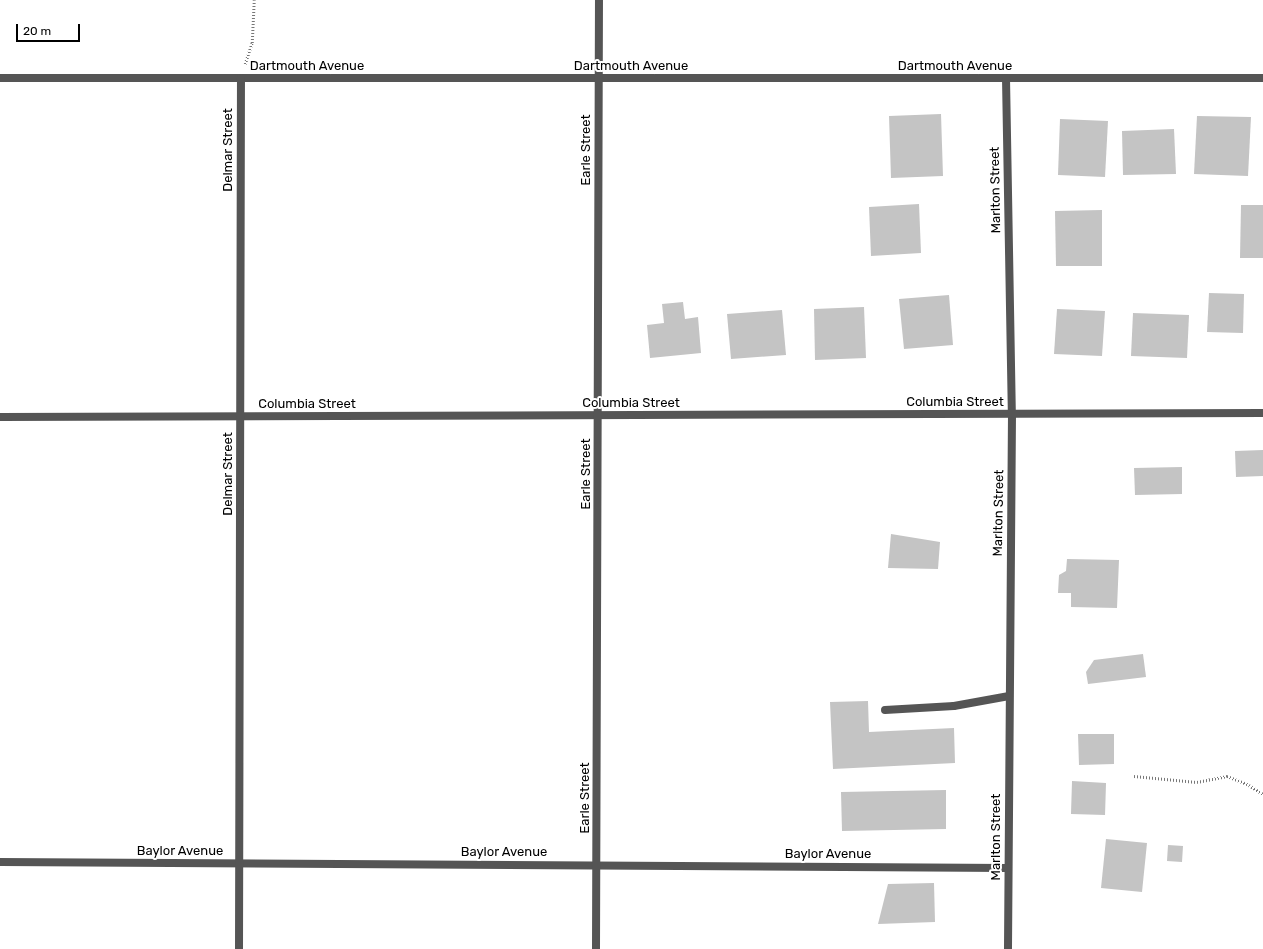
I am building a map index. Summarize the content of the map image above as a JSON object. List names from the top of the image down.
{
  "streets": {
    "street": [
      "Dartmouth Avenue",
      "Delmar Street",
      "Earle Street",
      "Marlton Street",
      "Columbia Street",
      "Baylor Avenue"
    ]
  },
  "crossings": [
    ["Dartmouth Avenue", "Delmar Street"],
    ["Dartmouth Avenue", "Earle Street"],
    ["Dartmouth Avenue", "Marlton Street"],
    ["Delmar Street", "Columbia Street"],
    ["Delmar Street", "Baylor Avenue"],
    ["Earle Street", "Columbia Street"],
    ["Earle Street", "Baylor Avenue"],
    ["Marlton Street", "Columbia Street"],
    ["Marlton Street", "Baylor Avenue"]
  ],
  "scale_bar": "20 m"
}
